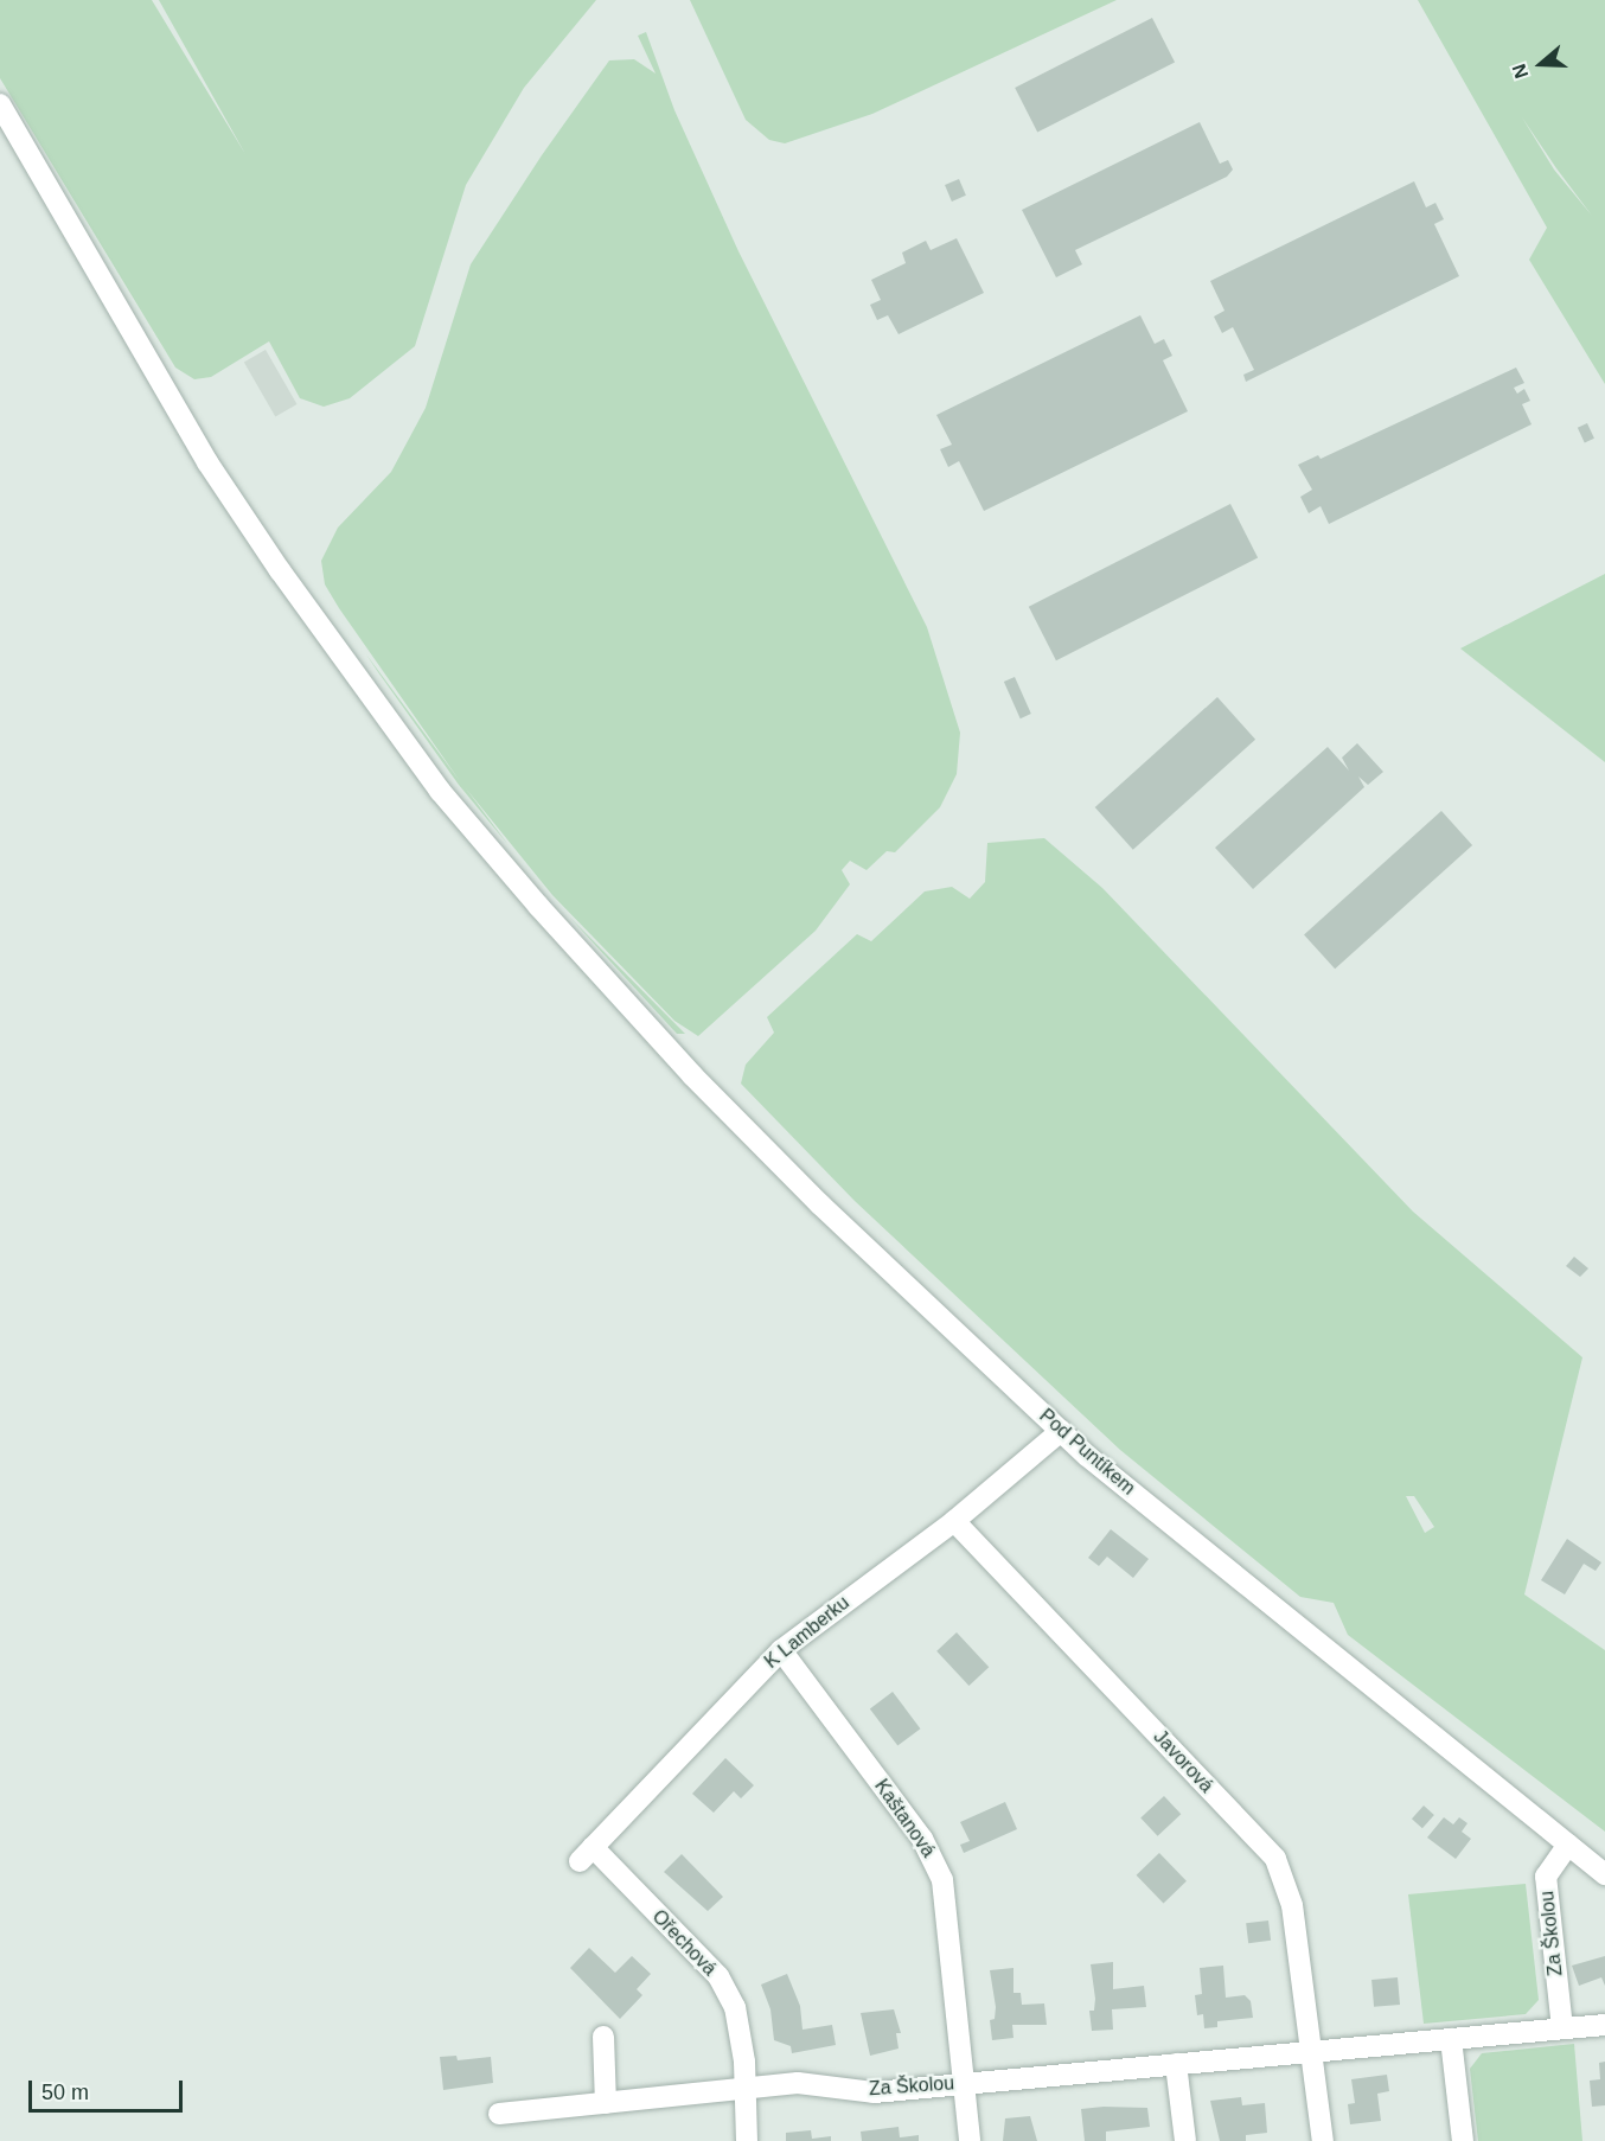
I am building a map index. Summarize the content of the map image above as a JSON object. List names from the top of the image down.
{
  "streets": {
    "street": [
      "Pod Puntíkem",
      "K Lamberku",
      "Javorová",
      "Kaštanová",
      "Za Školou",
      "Ořechová"
    ]
  },
  "crossings": [
    ["Pod Puntíkem", "K Lamberku"],
    ["Pod Puntíkem", "Za Školou"],
    ["K Lamberku", "Javorová"],
    ["K Lamberku", "Kaštanová"],
    ["K Lamberku", "Ořechová"],
    ["Javorová", "Za Školou"],
    ["Kaštanová", "Za Školou"],
    ["Za Školou", "Ořechová"]
  ],
  "scale_bar": "50 m",
  "north": "left"
}
